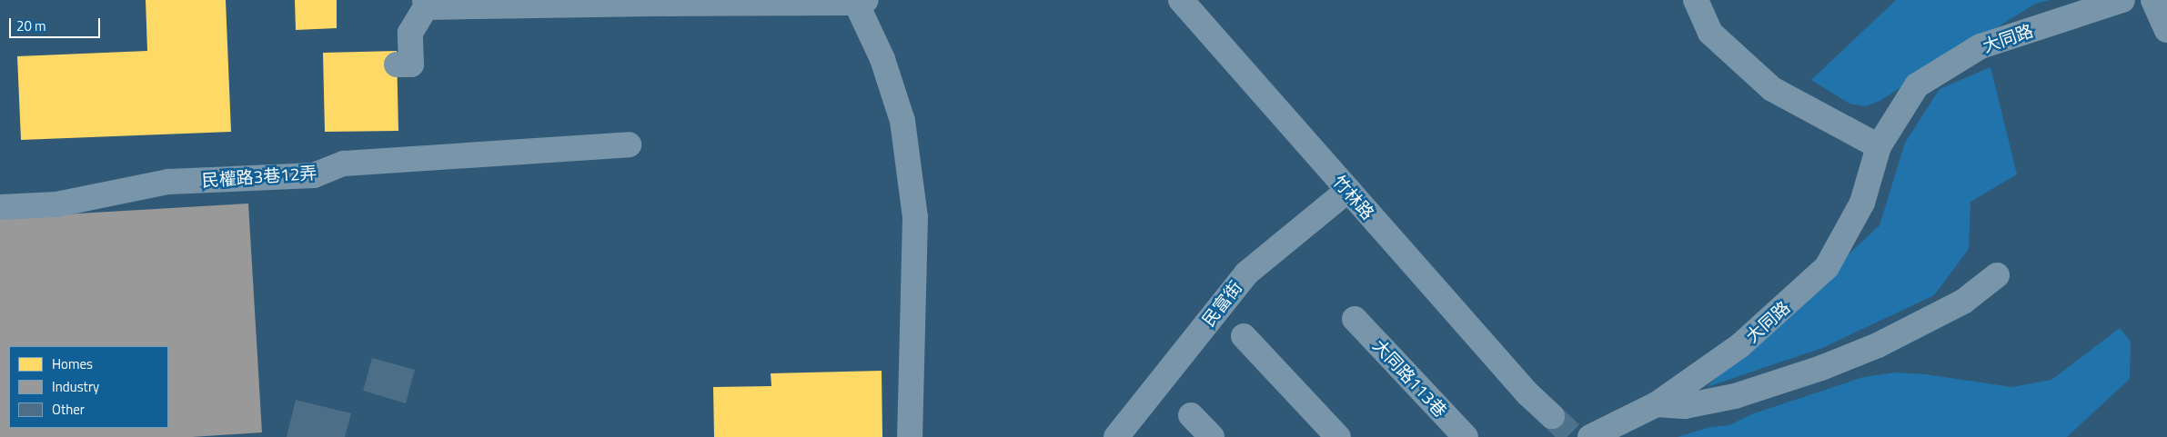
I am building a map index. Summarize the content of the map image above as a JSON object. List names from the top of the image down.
{
  "streets": {
    "street": [
      "大同路",
      "民權路3巷12弄",
      "竹林路",
      "民富街",
      "大同路113巷"
    ]
  },
  "crossings": [
    ["竹林路", "民富街"]
  ],
  "legend": ["Homes", "Industry", "Other"],
  "scale_bar": "20 m"
}
